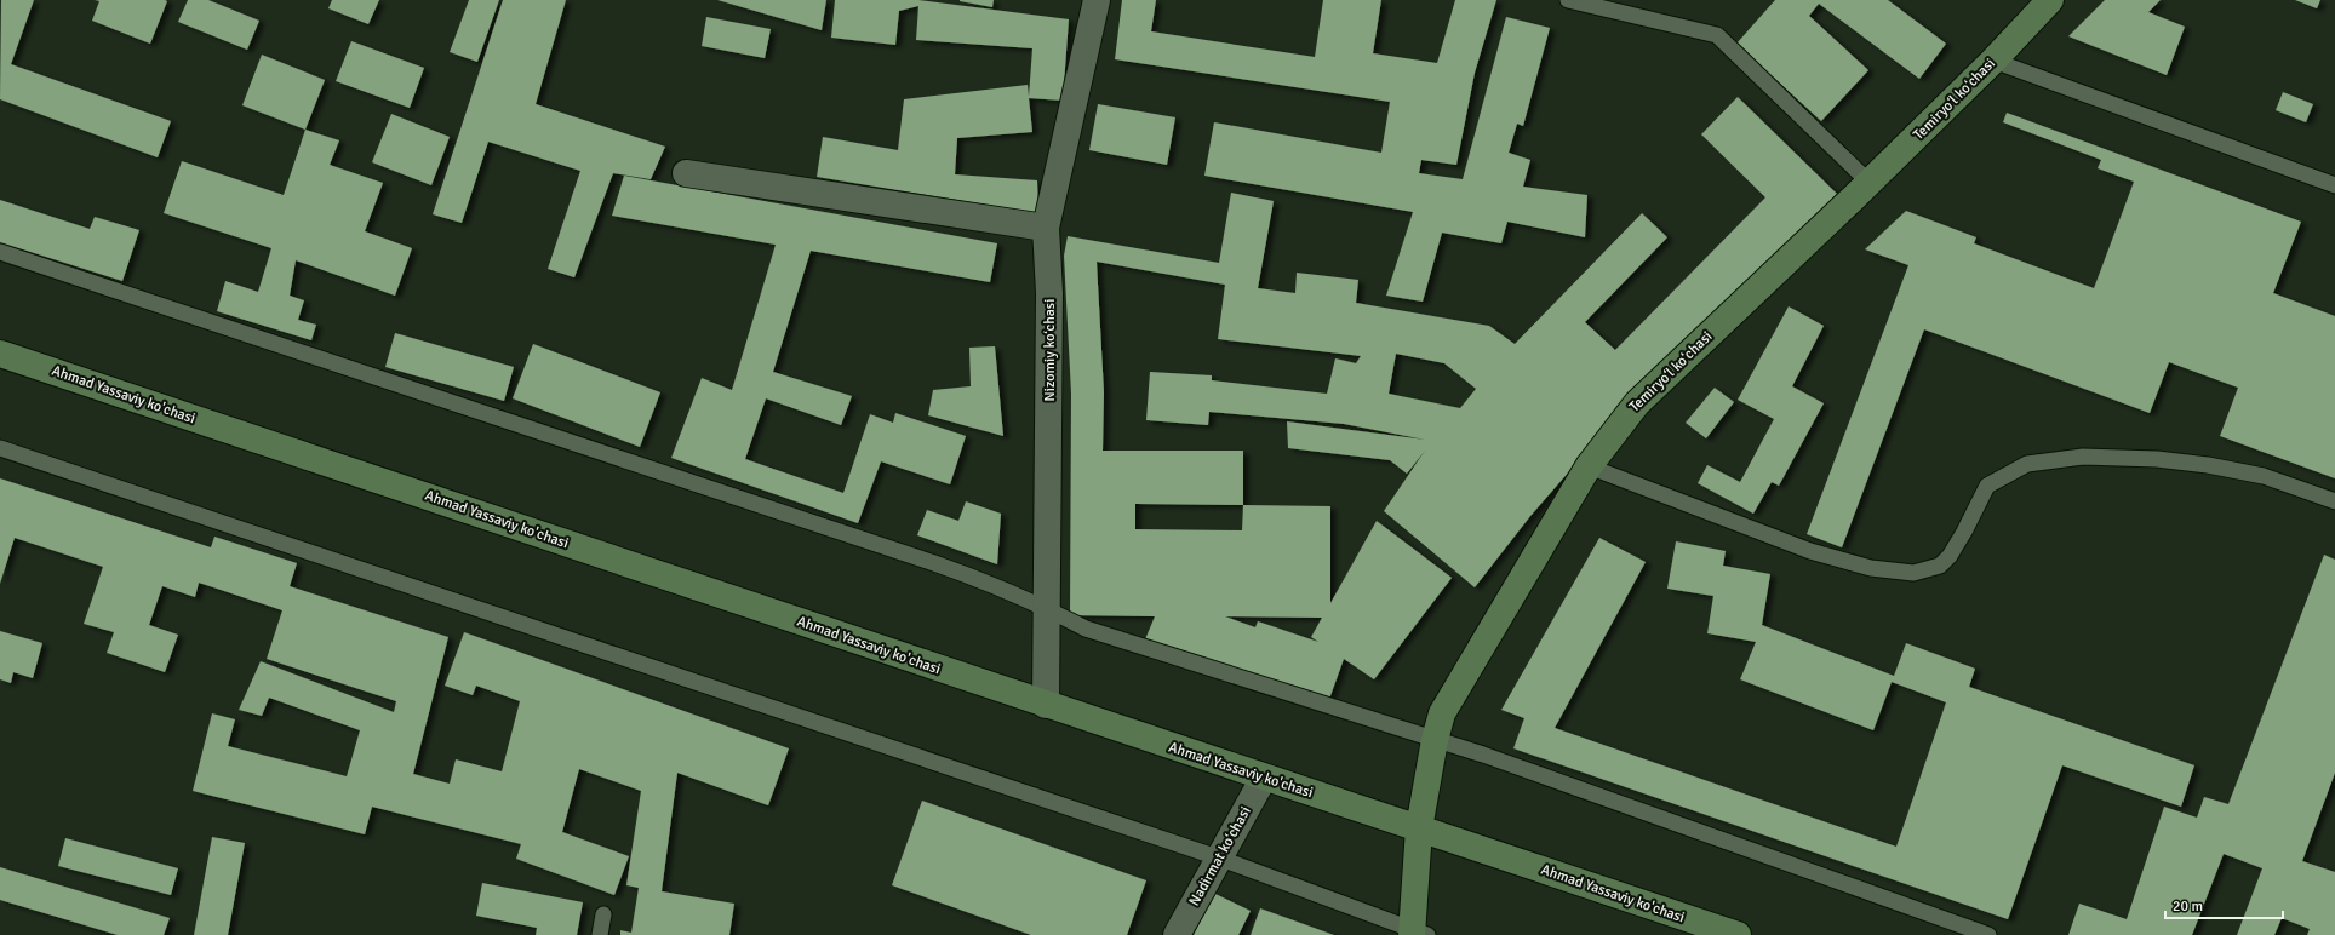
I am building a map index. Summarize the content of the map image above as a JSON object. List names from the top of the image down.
{
  "streets": {
    "main road": ["Temiryoʻl koʻchasi", "Ahmad Yassaviy ko'chasi"],
    "street": ["Nizomiy koʻchasi", "Nadirmat koʻchasi"]
  },
  "crossings": [
    ["Temiryoʻl koʻchasi", "Ahmad Yassaviy ko'chasi"],
    ["Nizomiy koʻchasi", "Ahmad Yassaviy ko'chasi"],
    ["Ahmad Yassaviy ko'chasi", "Nadirmat koʻchasi"]
  ],
  "scale_bar": "20 m"
}
